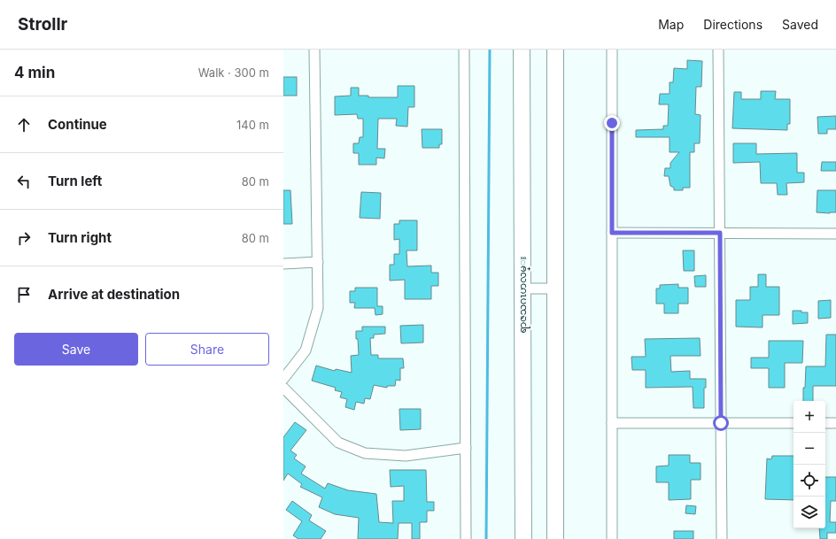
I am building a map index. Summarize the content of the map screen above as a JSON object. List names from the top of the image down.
{
  "streets": {
    "main road": ["ရာဇသဂၤဟလမ္း"]
  },
  "page": {
    "header": "Strollr",
    "nav": ["Map", "Directions", "Saved"],
    "heading": ["4 min", "Walk · 300 m"],
    "list": [
      ["Continue", "140 m"],
      ["Turn left", "80 m"],
      ["Turn right", "80 m"],
      "Arrive at destination"
    ],
    "buttons": ["Save", "Share"],
    "map_buttons": ["+", "−"]
  }
}
